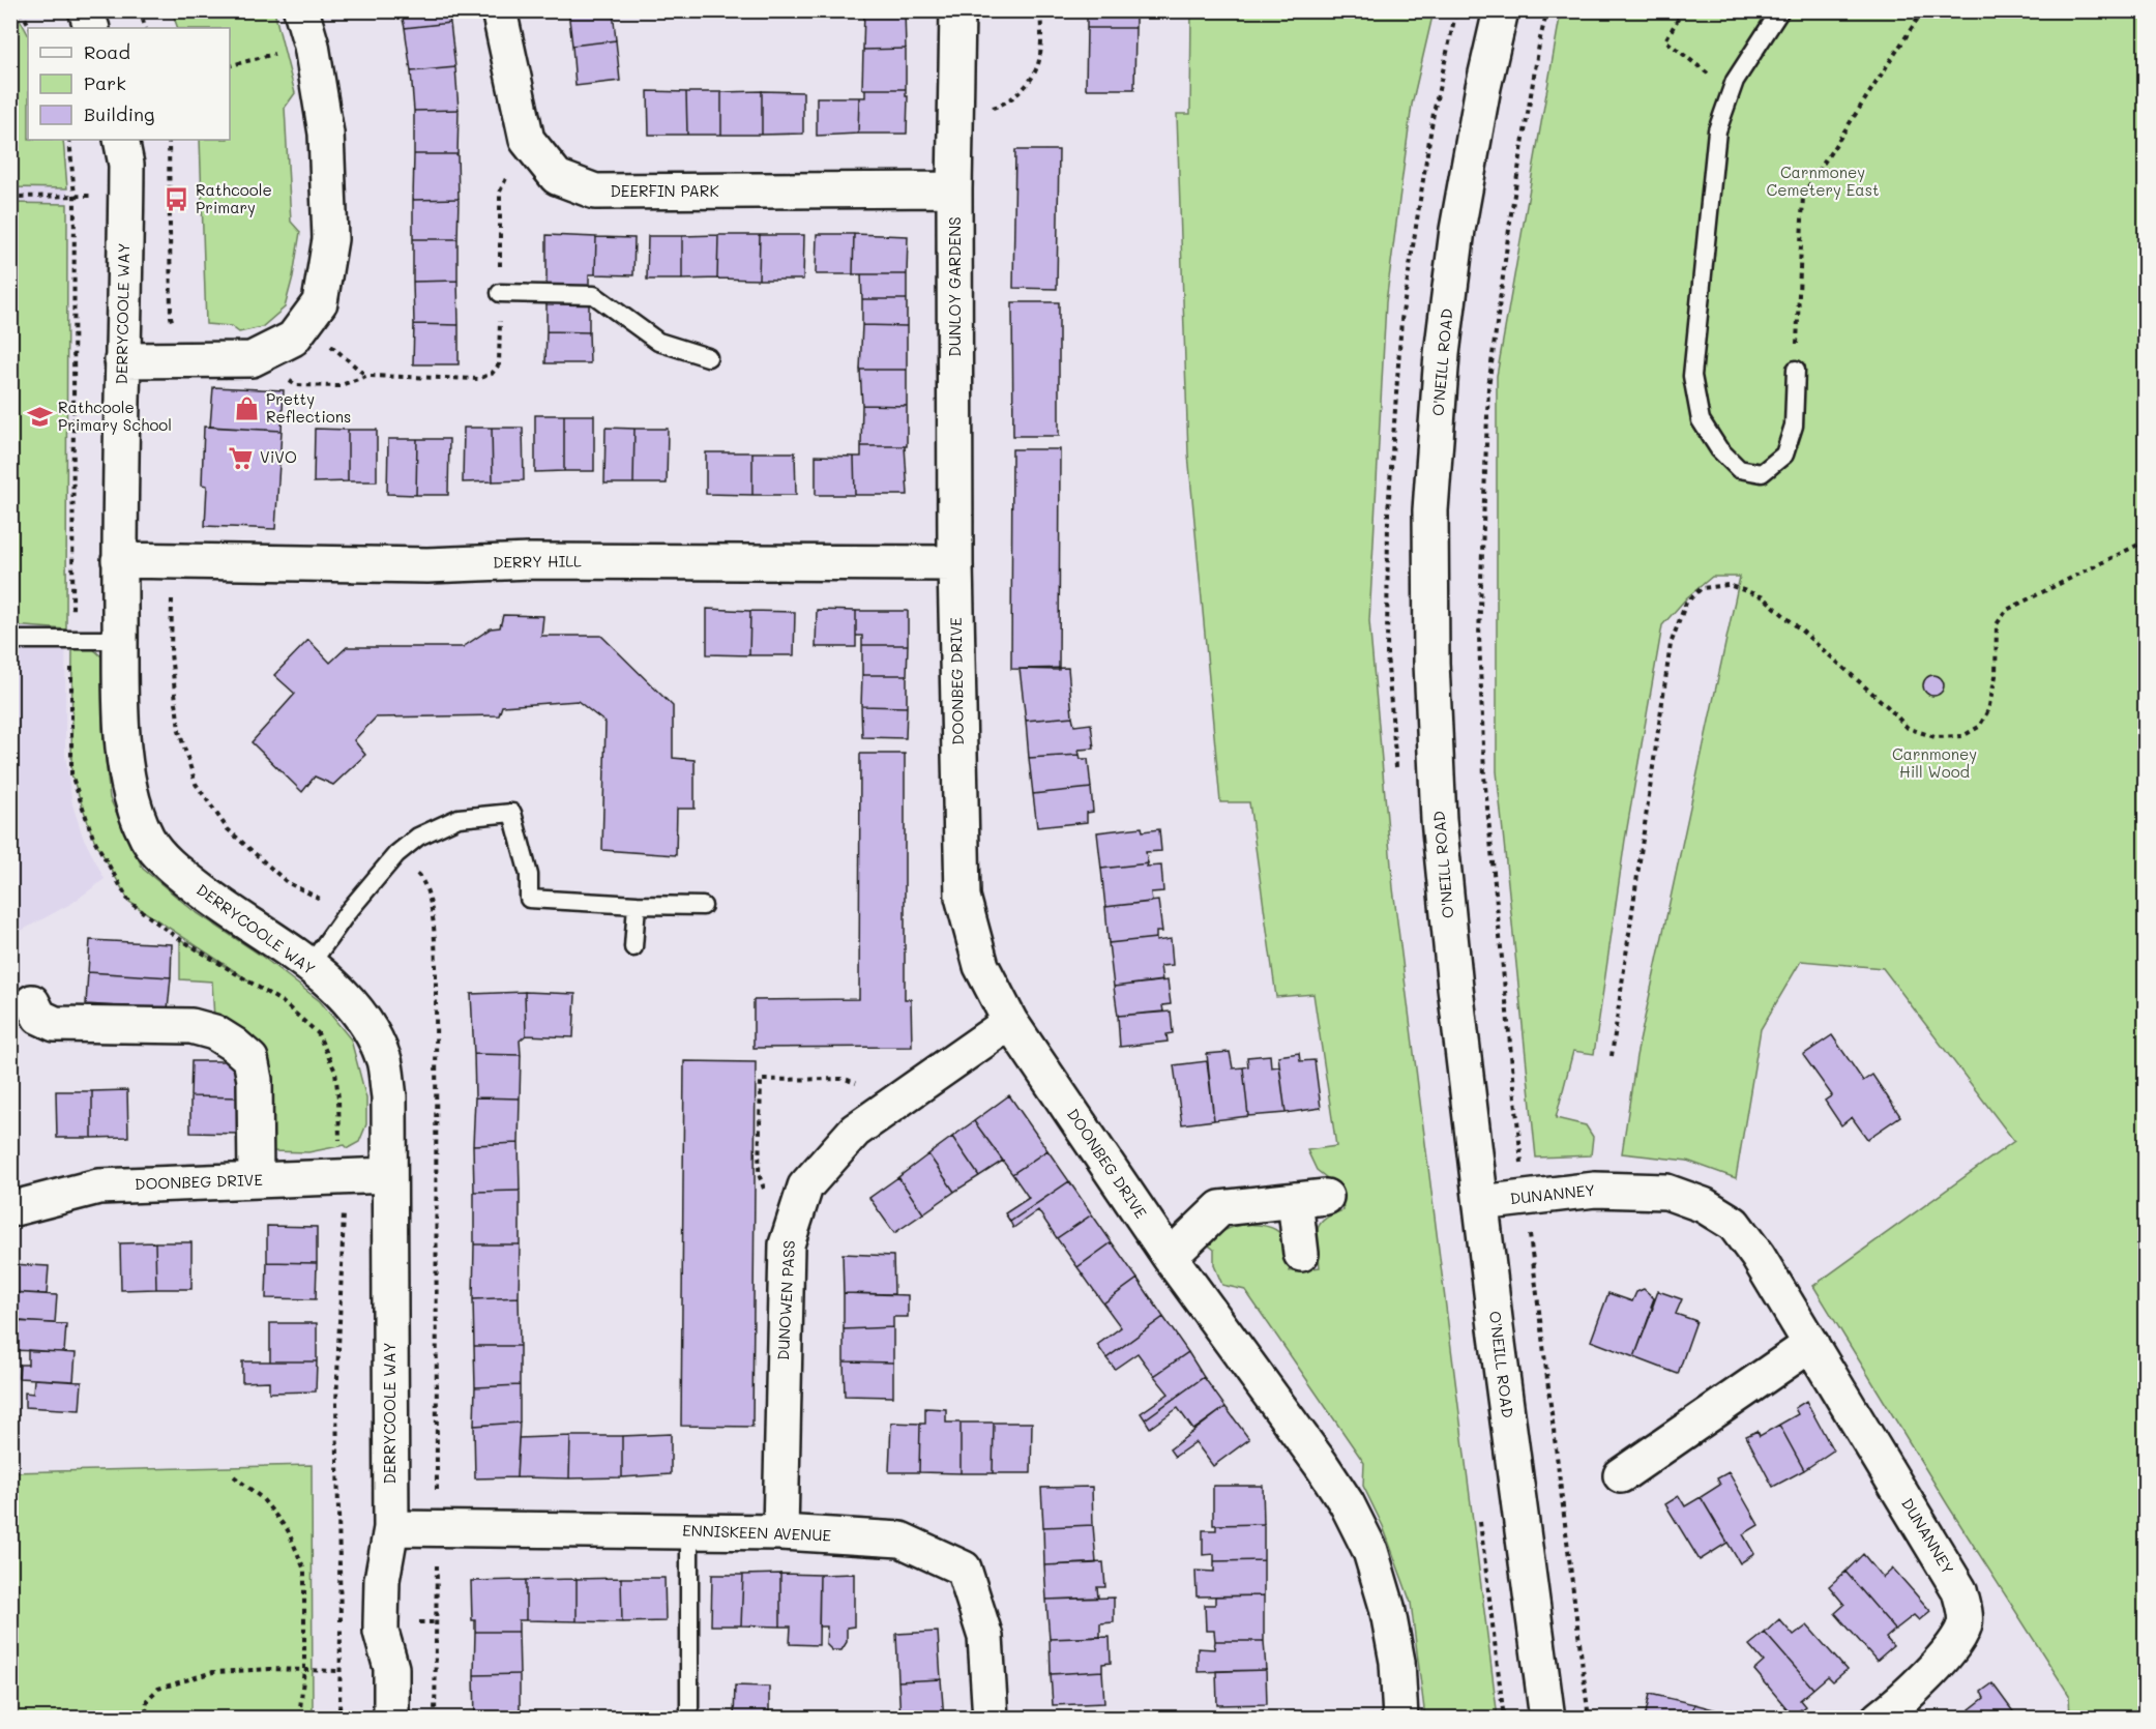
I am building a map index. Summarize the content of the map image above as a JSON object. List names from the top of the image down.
{
  "streets": {
    "street": [
      "DEERFIN PARK",
      "DUNLOY GARDENS",
      "DERRYCOOLE WAY",
      "O'NEILL ROAD",
      "DERRY HILL",
      "DOONBEG DRIVE",
      "DUNANNEY",
      "DUNOWEN PASS",
      "ENNISKEEN AVENUE"
    ]
  },
  "crossings": [
    ["DEERFIN PARK", "DUNLOY GARDENS"],
    ["DUNLOY GARDENS", "DERRY HILL"],
    ["DUNLOY GARDENS", "DOONBEG DRIVE"],
    ["DERRYCOOLE WAY", "DERRY HILL"],
    ["DERRYCOOLE WAY", "DOONBEG DRIVE"],
    ["DERRYCOOLE WAY", "ENNISKEEN AVENUE"],
    ["O'NEILL ROAD", "DUNANNEY"],
    ["DERRY HILL", "DOONBEG DRIVE"],
    ["DOONBEG DRIVE", "DUNOWEN PASS"],
    ["DUNOWEN PASS", "ENNISKEEN AVENUE"]
  ],
  "parks": ["Carnmoney Cemetery East", "Carnmoney Hill Wood"],
  "places": {
    "bus stop": ["Rathcoole Primary"],
    "shop": ["Pretty Reflections"],
    "school or university": ["Rathcoole Primary School"],
    "supermarket": ["ViVO"]
  },
  "legend": ["Road", "Park", "Building"]
}
